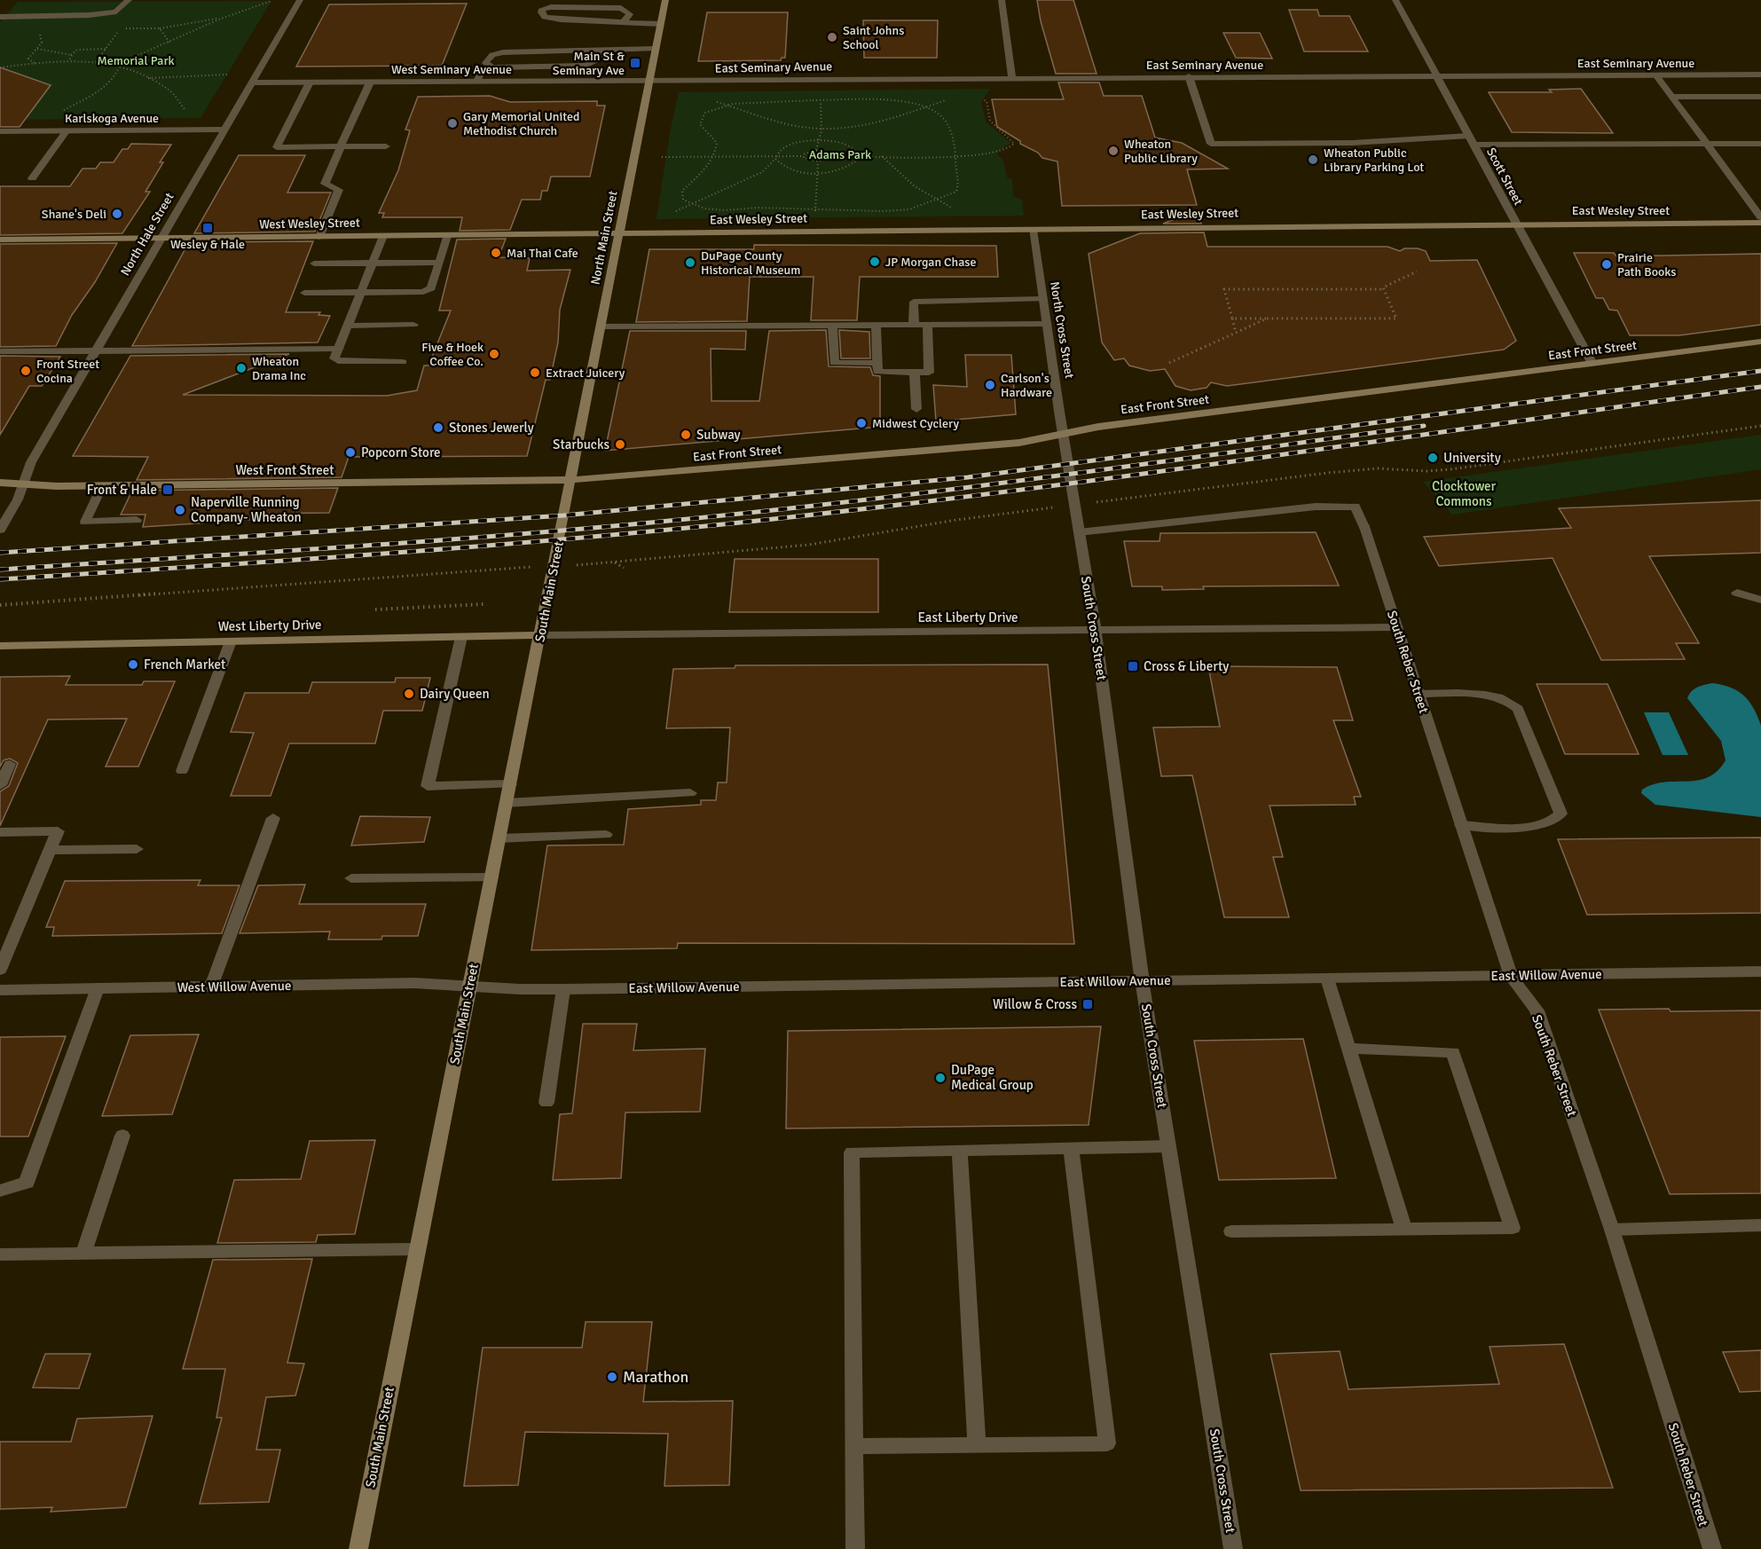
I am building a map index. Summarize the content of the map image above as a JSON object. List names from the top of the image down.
{
  "streets": {
    "street": [
      "East Seminary Avenue",
      "West Seminary Avenue",
      "Karlskoga Avenue",
      "Scott Street",
      "East Wesley Street",
      "West Wesley Street",
      "North Hale Street",
      "North Main Street",
      "North Cross Street",
      "East Front Street",
      "West Front Street",
      "South Main Street",
      "East Liberty Drive",
      "West Liberty Drive",
      "South Cross Street",
      "South Reber Street",
      "East Willow Avenue",
      "West Willow Avenue"
    ]
  },
  "crossings": [
    ["East Seminary Avenue", "West Seminary Avenue"],
    ["East Seminary Avenue", "Scott Street"],
    ["East Seminary Avenue", "North Main Street"],
    ["West Seminary Avenue", "North Hale Street"],
    ["West Seminary Avenue", "North Main Street"],
    ["Karlskoga Avenue", "North Hale Street"],
    ["Scott Street", "East Wesley Street"],
    ["Scott Street", "East Front Street"],
    ["East Wesley Street", "West Wesley Street"],
    ["East Wesley Street", "North Main Street"],
    ["East Wesley Street", "North Cross Street"],
    ["West Wesley Street", "North Hale Street"],
    ["West Wesley Street", "North Main Street"],
    ["North Hale Street", "West Front Street"],
    ["North Main Street", "East Front Street"],
    ["North Main Street", "West Front Street"],
    ["North Main Street", "South Main Street"],
    ["North Cross Street", "East Front Street"],
    ["North Cross Street", "South Cross Street"],
    ["East Front Street", "West Front Street"],
    ["East Front Street", "South Main Street"],
    ["East Front Street", "South Cross Street"],
    ["West Front Street", "South Main Street"],
    ["South Main Street", "East Liberty Drive"],
    ["South Main Street", "West Liberty Drive"],
    ["South Main Street", "East Willow Avenue"],
    ["South Main Street", "West Willow Avenue"],
    ["East Liberty Drive", "West Liberty Drive"],
    ["East Liberty Drive", "South Cross Street"],
    ["East Liberty Drive", "South Reber Street"],
    ["South Cross Street", "South Reber Street"],
    ["South Cross Street", "East Willow Avenue"],
    ["South Reber Street", "East Willow Avenue"],
    ["East Willow Avenue", "West Willow Avenue"]
  ],
  "parks": ["Memorial Park", "Adams Park", "Clocktower Commons"],
  "places": {
    "other": [
      "Saint Johns School",
      "Gary Memorial United Methodist Church",
      "Wheaton Public Library",
      "Wheaton Public Library Parking Lot",
      "Shane's Deli",
      "Mai Thai Cafe",
      "JP Morgan Chase",
      "DuPage County Historical Museum",
      "Prairie Path Books",
      "Five & Hoek Coffee Co.",
      "Wheaton Drama Inc",
      "Front Street Cocina",
      "Extract Juicery",
      "Carlson's Hardware",
      "Midwest Cyclery",
      "Stones Jewerly",
      "Subway",
      "Starbucks",
      "Popcorn Store",
      "University",
      "Naperville Running Company- Wheaton",
      "French Market",
      "Dairy Queen",
      "DuPage Medical Group",
      "Marathon"
    ],
    "transit": [
      "Main St & Seminary Ave",
      "Wesley & Hale",
      "Front & Hale",
      "Cross & Liberty",
      "Willow & Cross"
    ]
  }
}
